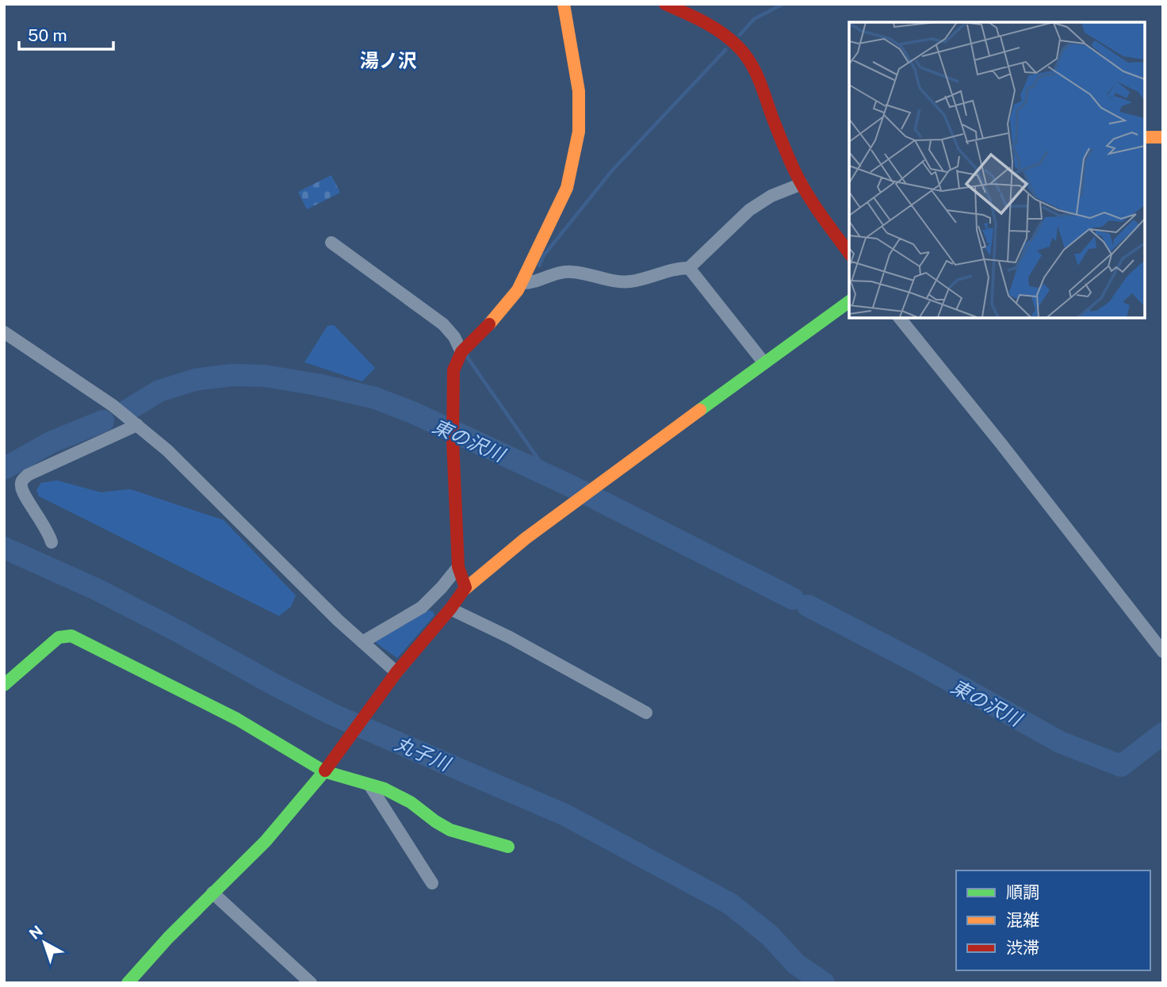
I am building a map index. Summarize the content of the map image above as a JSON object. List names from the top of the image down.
{
  "districts": ["湯ノ沢"],
  "water": ["東の沢川", "丸子川"],
  "legend": ["順調", "混雑", "渋滞"],
  "scale_bar": "50 m",
  "north": "top left"
}
